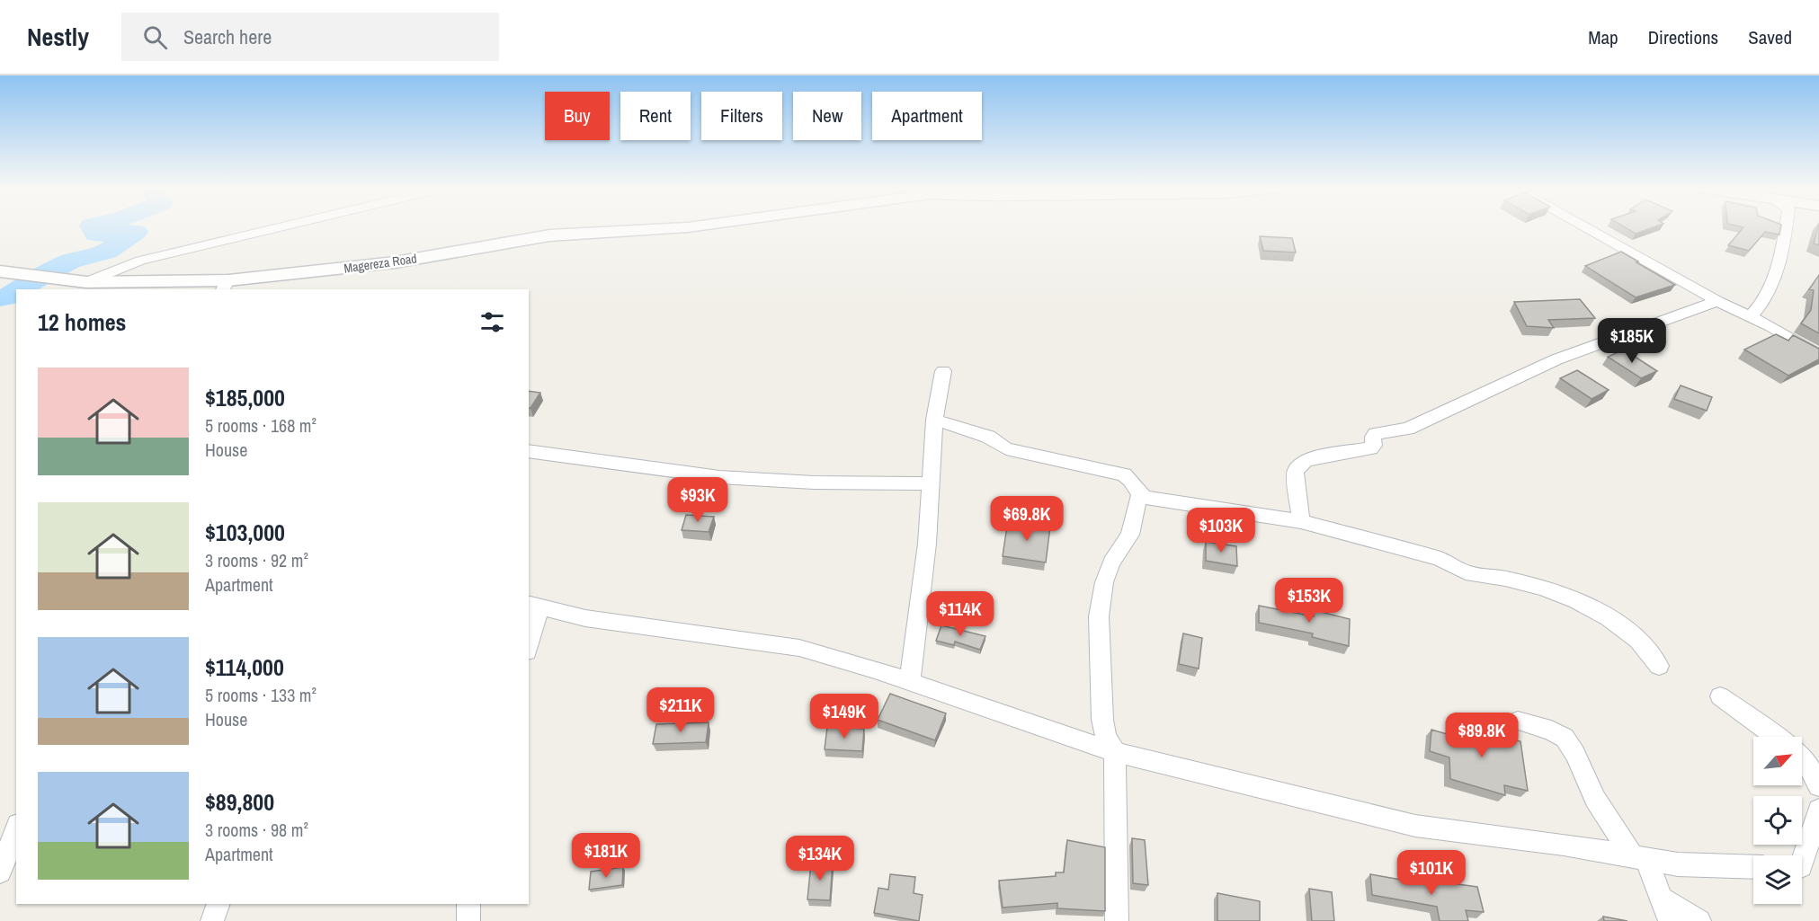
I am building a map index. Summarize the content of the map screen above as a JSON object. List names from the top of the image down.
{
  "streets": {
    "street": ["Magereza Road"]
  },
  "north": "top right",
  "page": {
    "header": "Nestly",
    "search": "Search here",
    "nav": ["Map", "Directions", "Saved"],
    "chip": [
      "Buy",
      "Rent",
      "Filters",
      "New",
      "Apartment"
    ],
    "heading": "12 homes",
    "price": [
      "$185K",
      "$93K",
      "$69.8K",
      "$103K",
      "$153K",
      "$114K",
      "$211K",
      "$149K",
      "$89.8K",
      "$181K",
      "$134K",
      "$101K"
    ],
    "list": [
      {
        "name": "$185,000",
        "note": "5 rooms · 168 m² · House"
      },
      {
        "name": "$103,000",
        "note": "3 rooms · 92 m² · Apartment"
      },
      {
        "name": "$114,000",
        "note": "5 rooms · 133 m² · House"
      },
      {
        "name": "$89,800",
        "note": "3 rooms · 98 m² · Apartment"
      }
    ]
  }
}
